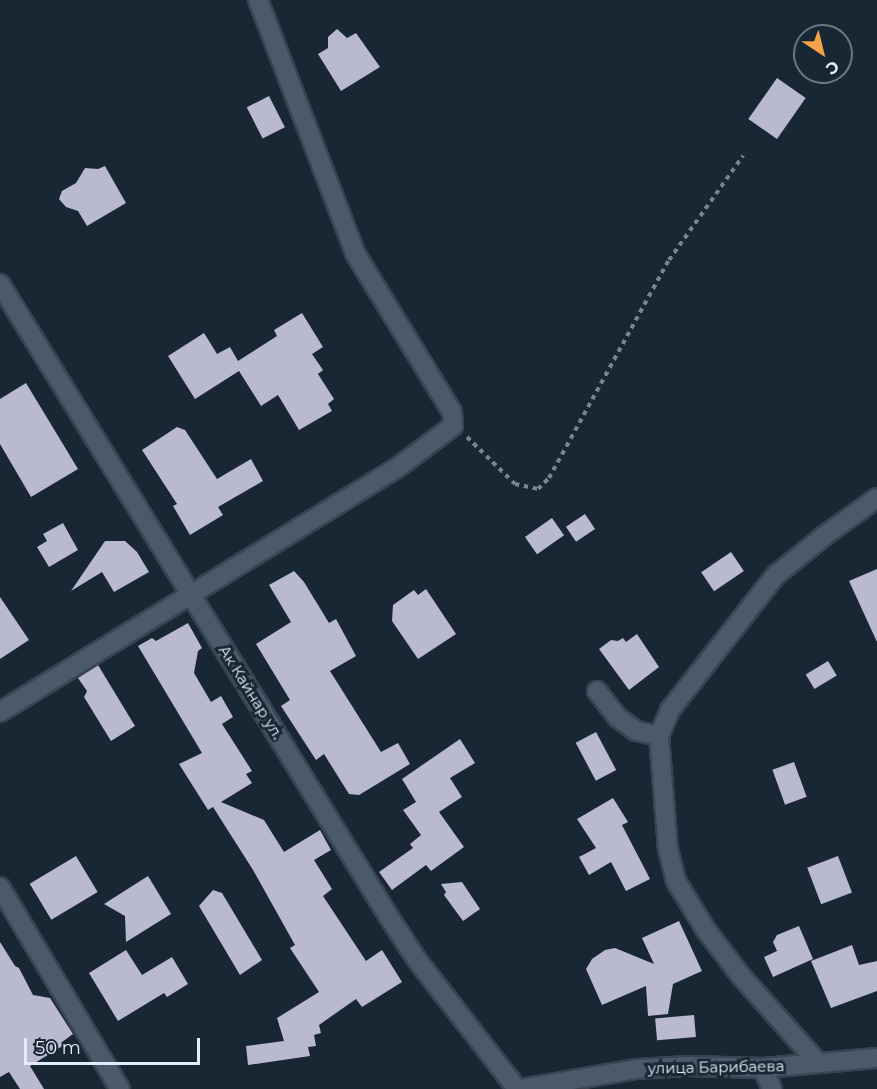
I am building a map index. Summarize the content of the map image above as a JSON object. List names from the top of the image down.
{
  "streets": {
    "street": ["Ак Кайнар ул.", "улица Барибаева"]
  },
  "crossings": [
    ["Ак Кайнар ул.", "улица Барибаева"]
  ],
  "scale_bar": "50 m",
  "north": "bottom right"
}
